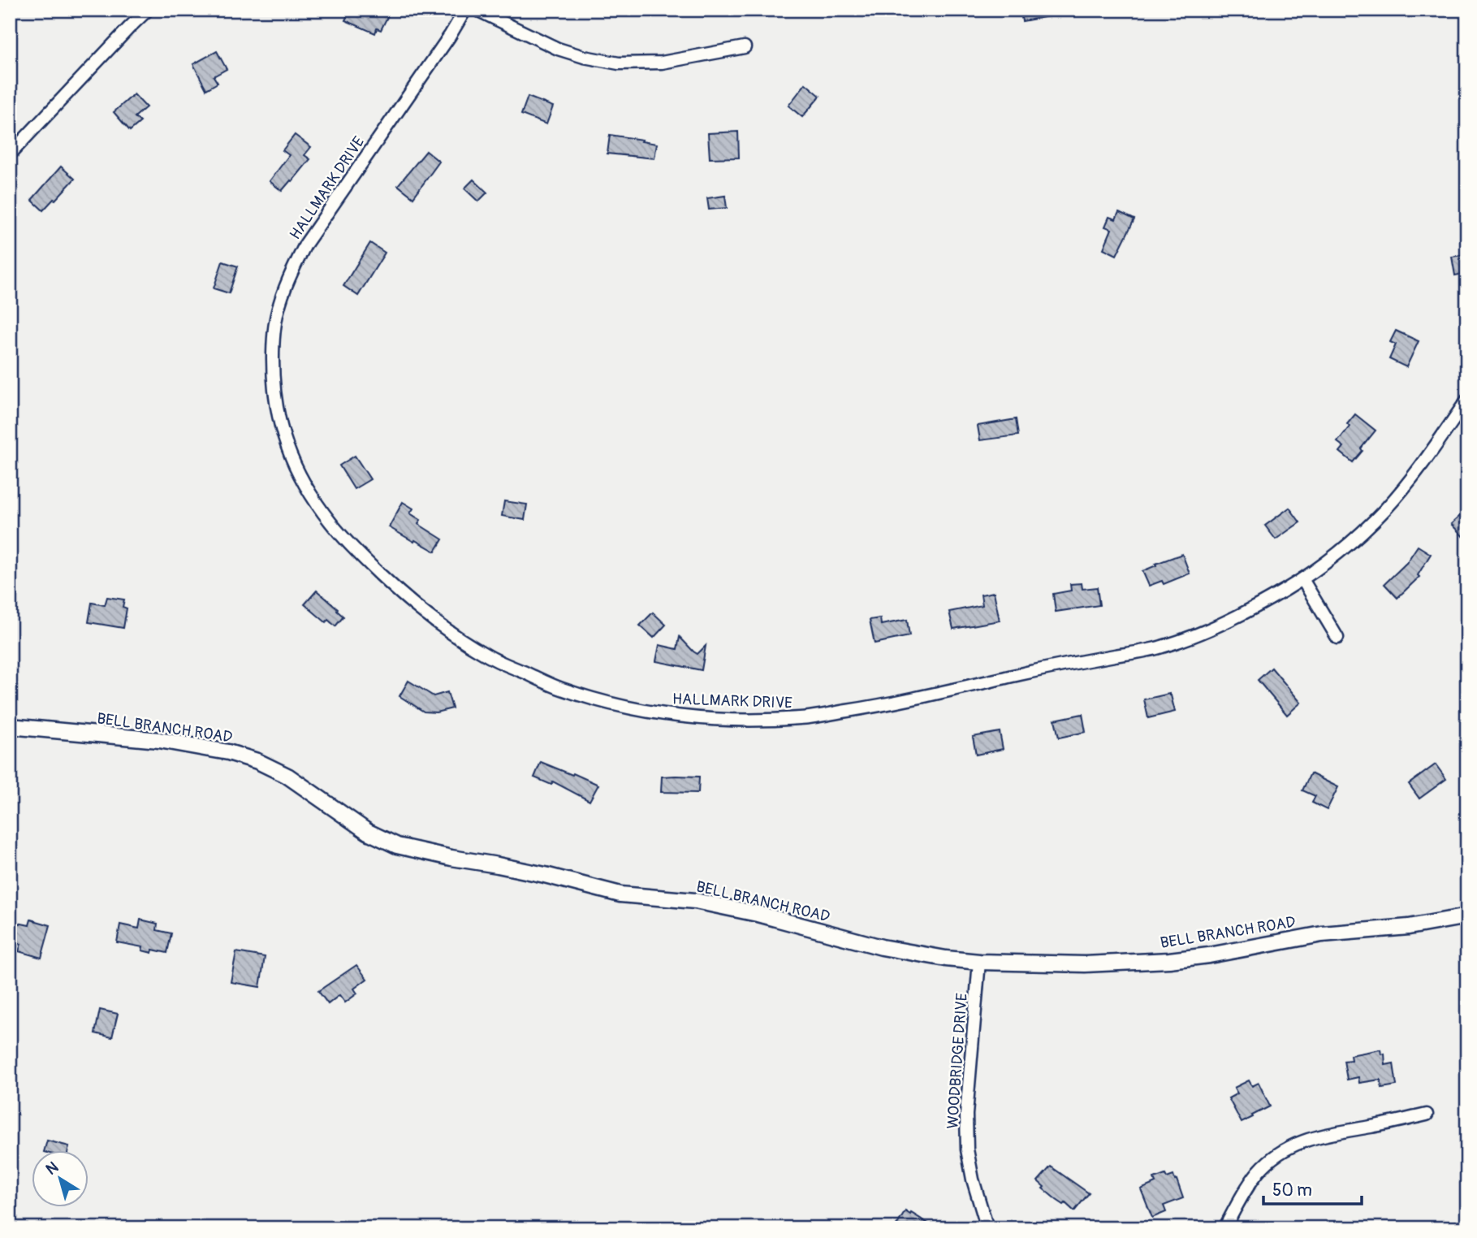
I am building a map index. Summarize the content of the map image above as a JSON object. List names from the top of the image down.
{
  "streets": {
    "street": ["HALLMARK DRIVE", "BELL BRANCH ROAD", "WOODBRIDGE DRIVE"]
  },
  "crossings": [
    ["BELL BRANCH ROAD", "WOODBRIDGE DRIVE"]
  ],
  "scale_bar": "50 m",
  "north": "top left"
}
